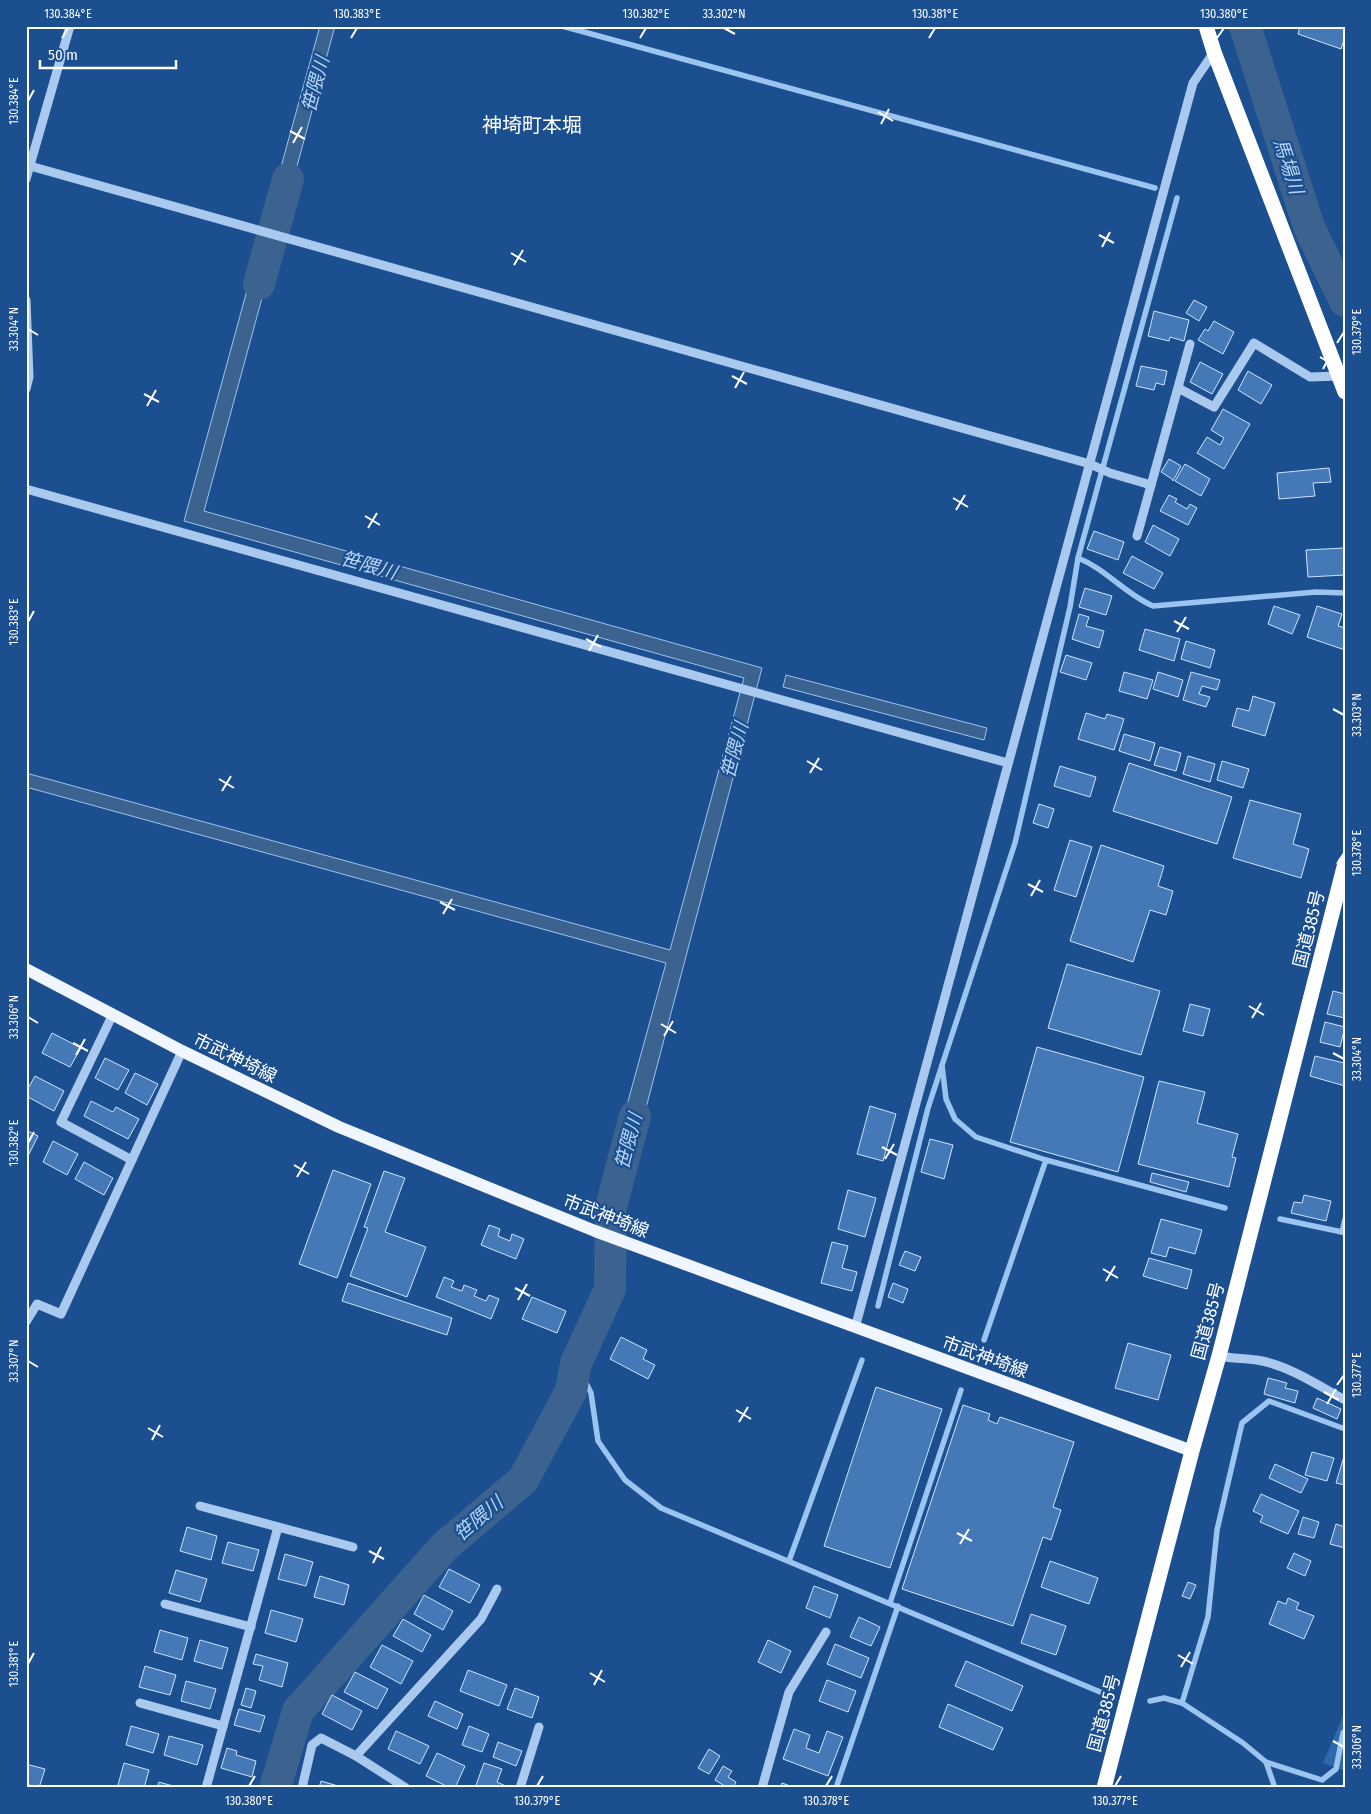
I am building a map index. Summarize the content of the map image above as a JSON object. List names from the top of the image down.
{
  "streets": {
    "highway": ["国道385号"],
    "main road": ["市武神埼線"]
  },
  "crossings": [
    ["国道385号", "市武神埼線"]
  ],
  "districts": ["神埼町本堀"],
  "water": ["笹隈川", "馬場川"],
  "scale_bar": "50 m",
  "coordinates": [
    "130.384°E",
    "130.383°E",
    "130.382°E",
    "33.302°N",
    "130.381°E",
    "130.380°E",
    "33.304°N",
    "130.379°E",
    "33.303°N",
    "130.378°E",
    "33.306°N",
    "33.307°N",
    "130.377°E"
  ]
}
